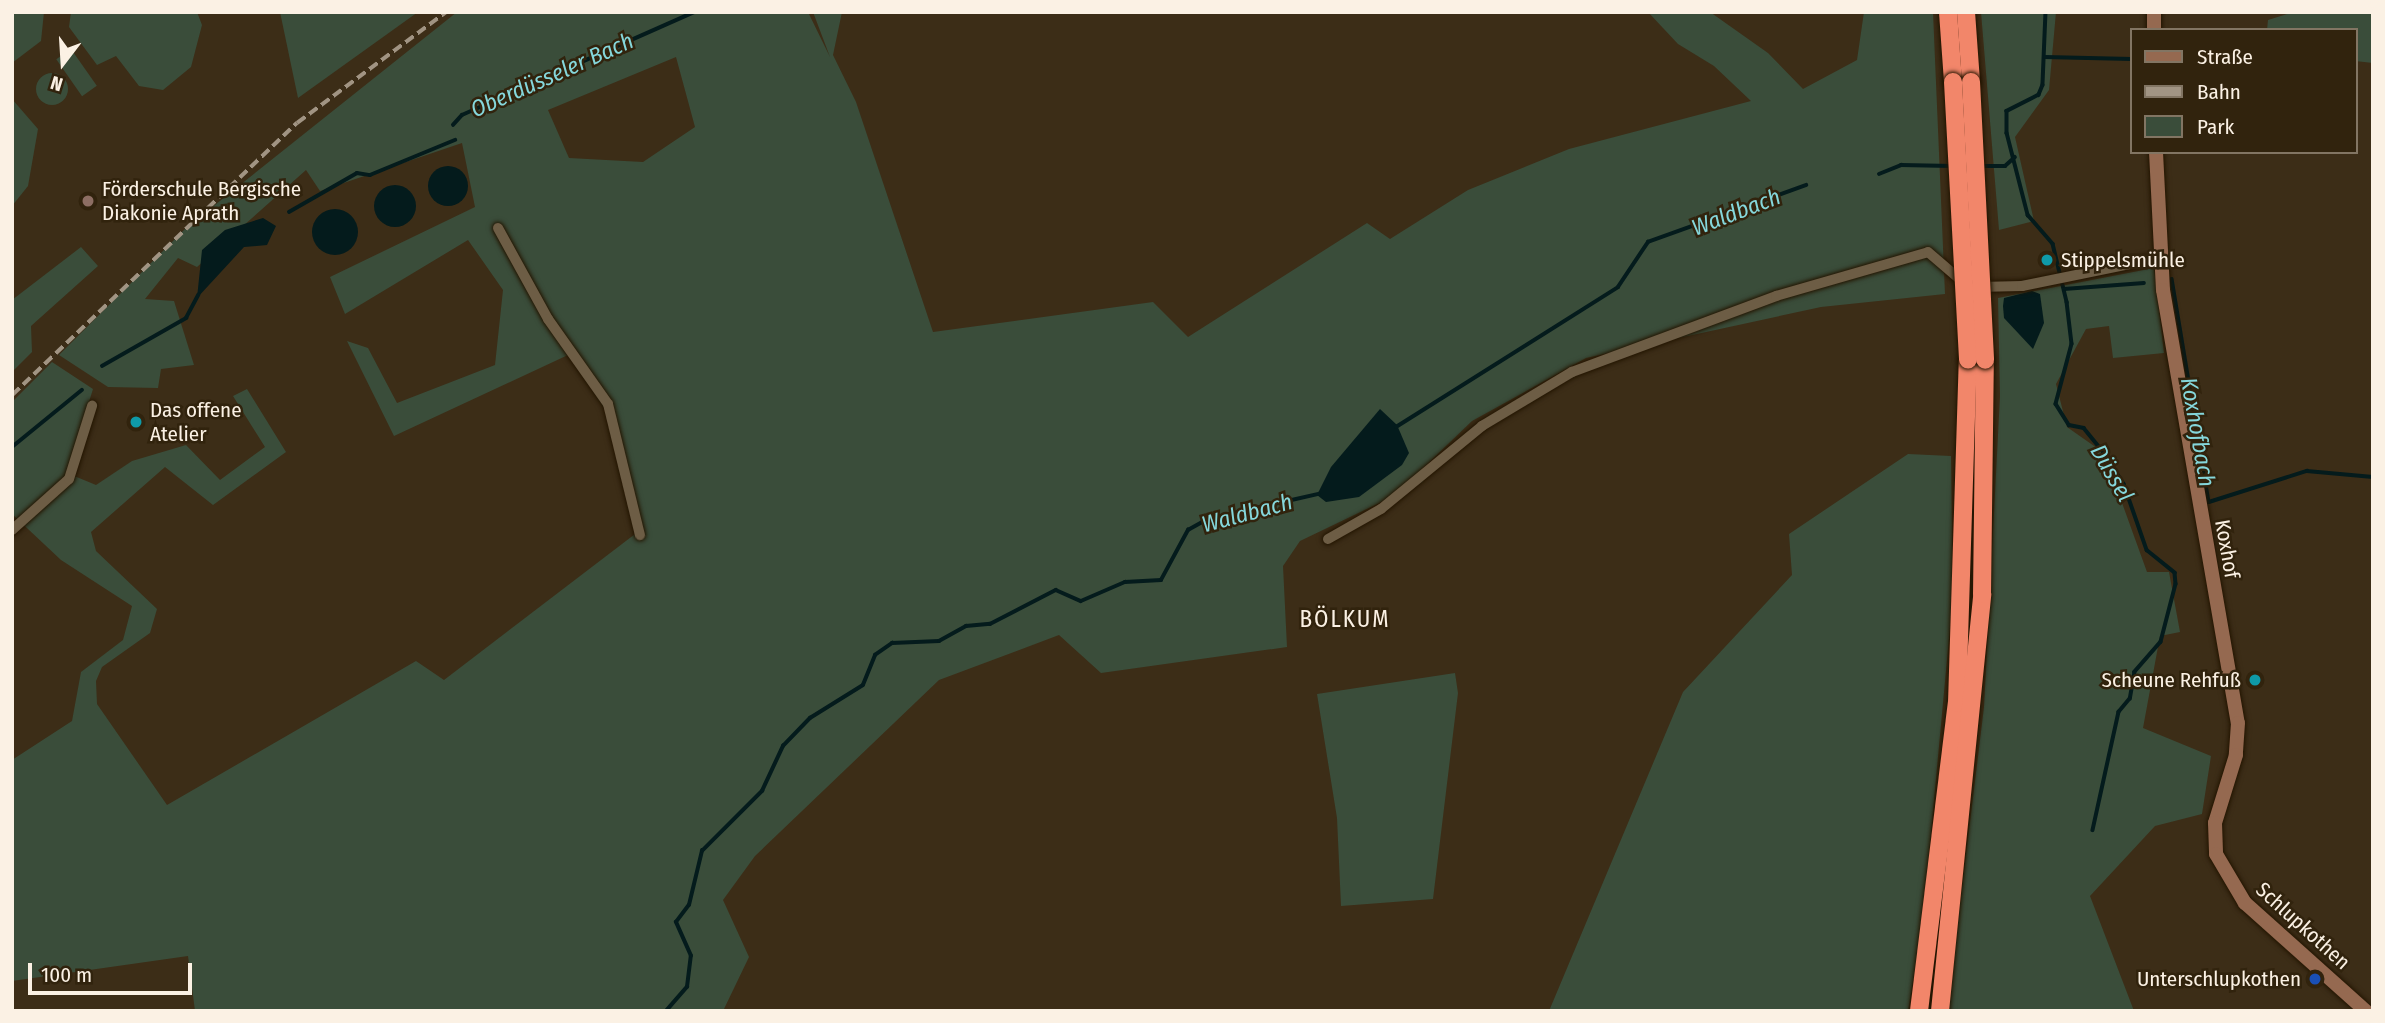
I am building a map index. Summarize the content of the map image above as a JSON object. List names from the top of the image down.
{
  "streets": {
    "main road": ["Koxhof", "Schlupkothen"]
  },
  "crossings": [
    ["Koxhof", "Schlupkothen"]
  ],
  "districts": ["BÖLKUM"],
  "water": [
    "Oberdüsseler Bach",
    "Waldbach",
    "Koxhofbach",
    "Düssel"
  ],
  "places": [
    "Förderschule Bergische Diakonie Aprath",
    "Stippelsmühle",
    "Das offene Atelier",
    "Scheune Rehfuß",
    "Unterschlupkothen"
  ],
  "legend": ["Straße", "Bahn", "Park"],
  "scale_bar": "100 m",
  "north": "bottom"
}
